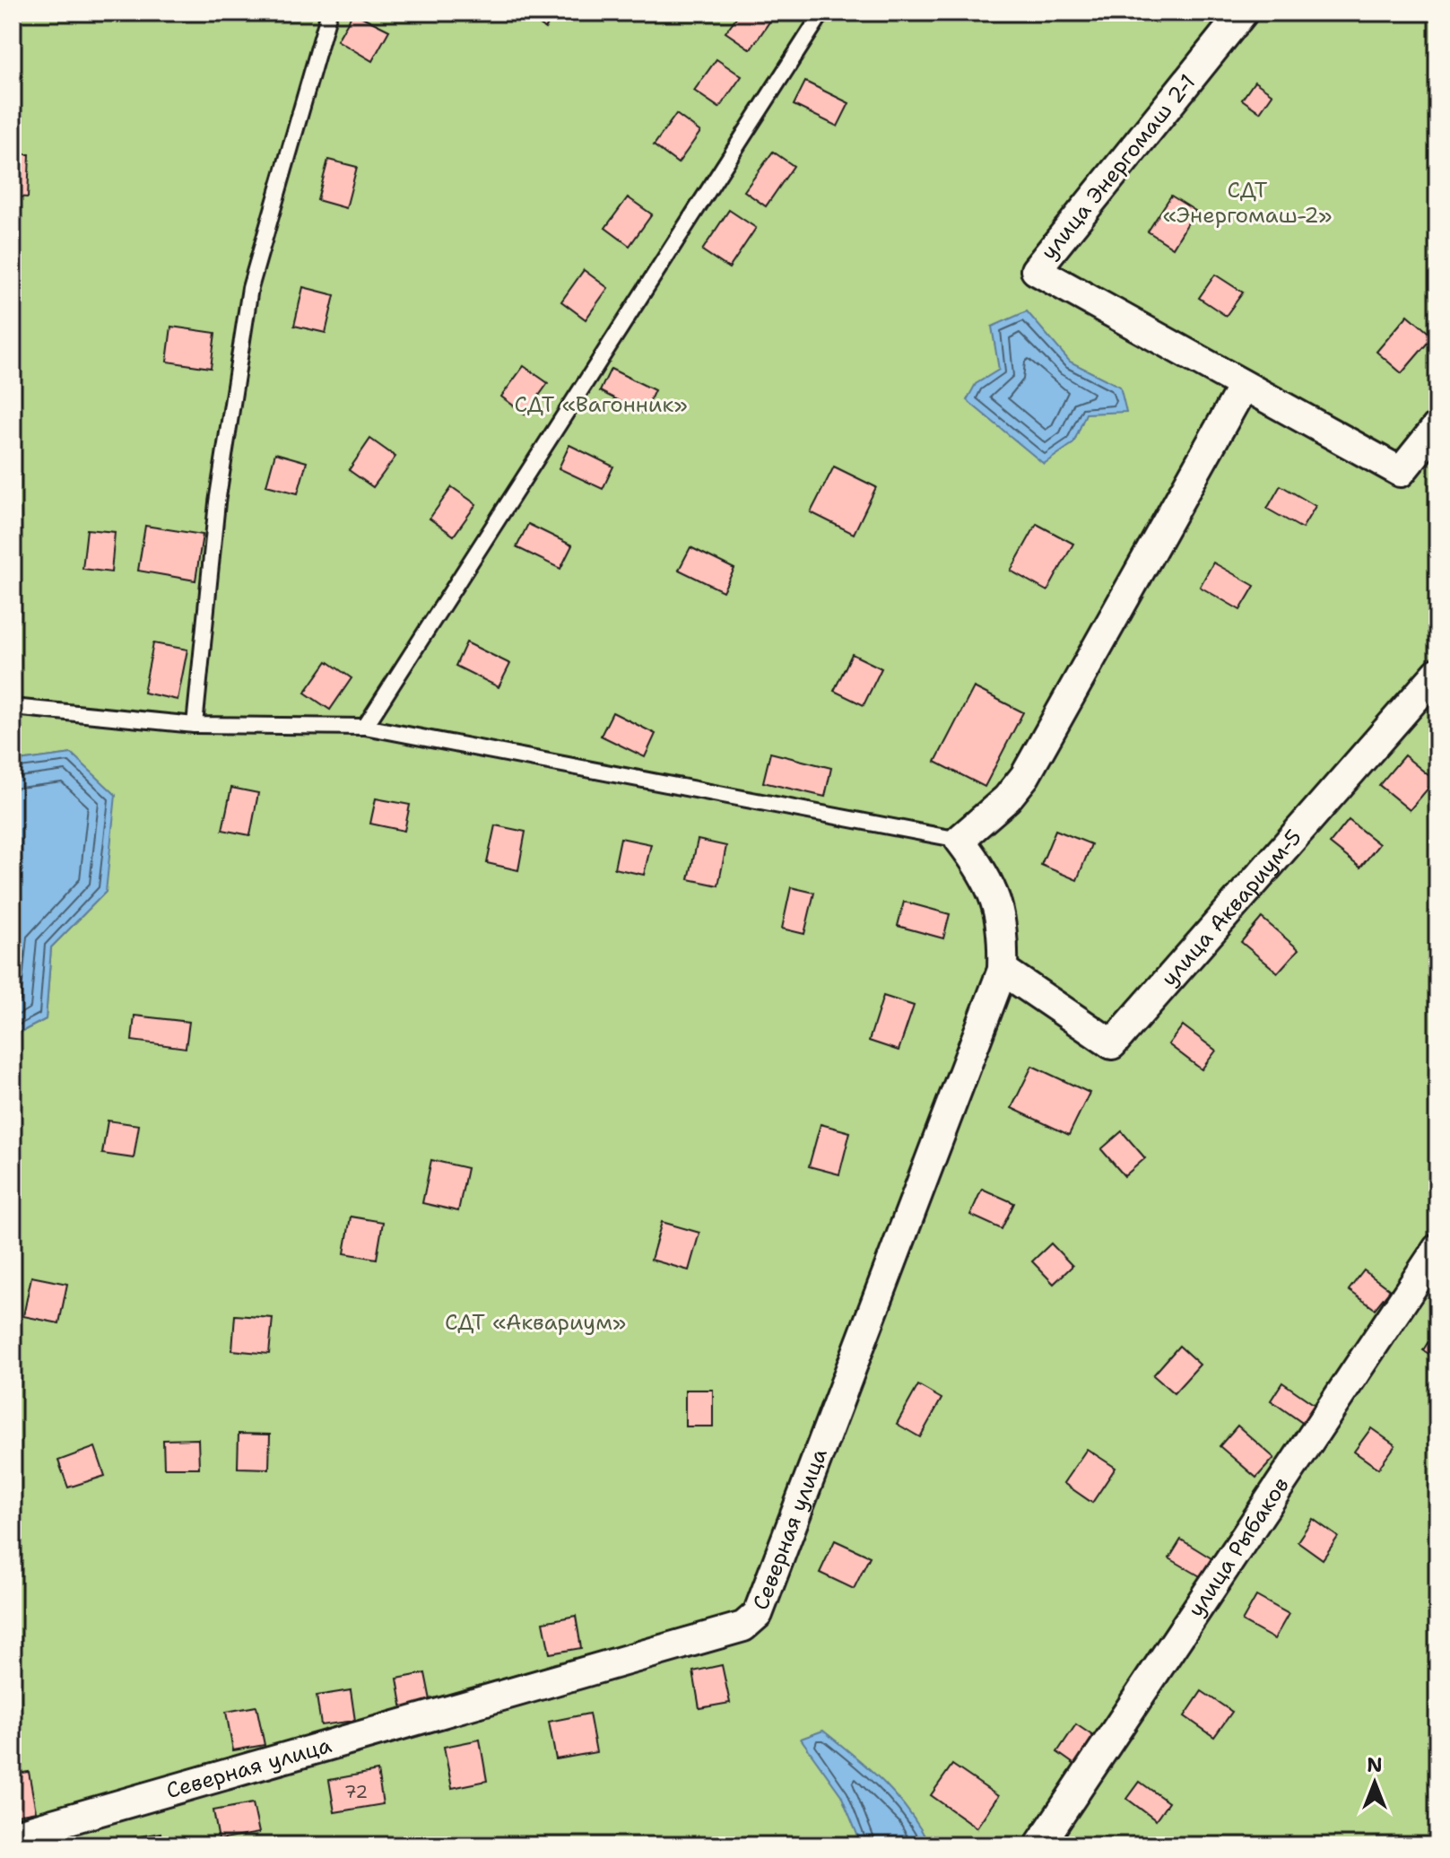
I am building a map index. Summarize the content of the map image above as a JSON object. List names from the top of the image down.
{
  "streets": {
    "street": [
      "улица Энергомаш 2-1",
      "улица Аквариум-5",
      "Северная улица",
      "улица Рыбаков"
    ]
  },
  "crossings": [
    ["улица Аквариум-5", "Северная улица"]
  ],
  "parks": ["СДТ «Энергомаш-2»", "СДТ «Вагонник»", "СДТ «Аквариум»"],
  "house_numbers": ["72"],
  "north": "top"
}
